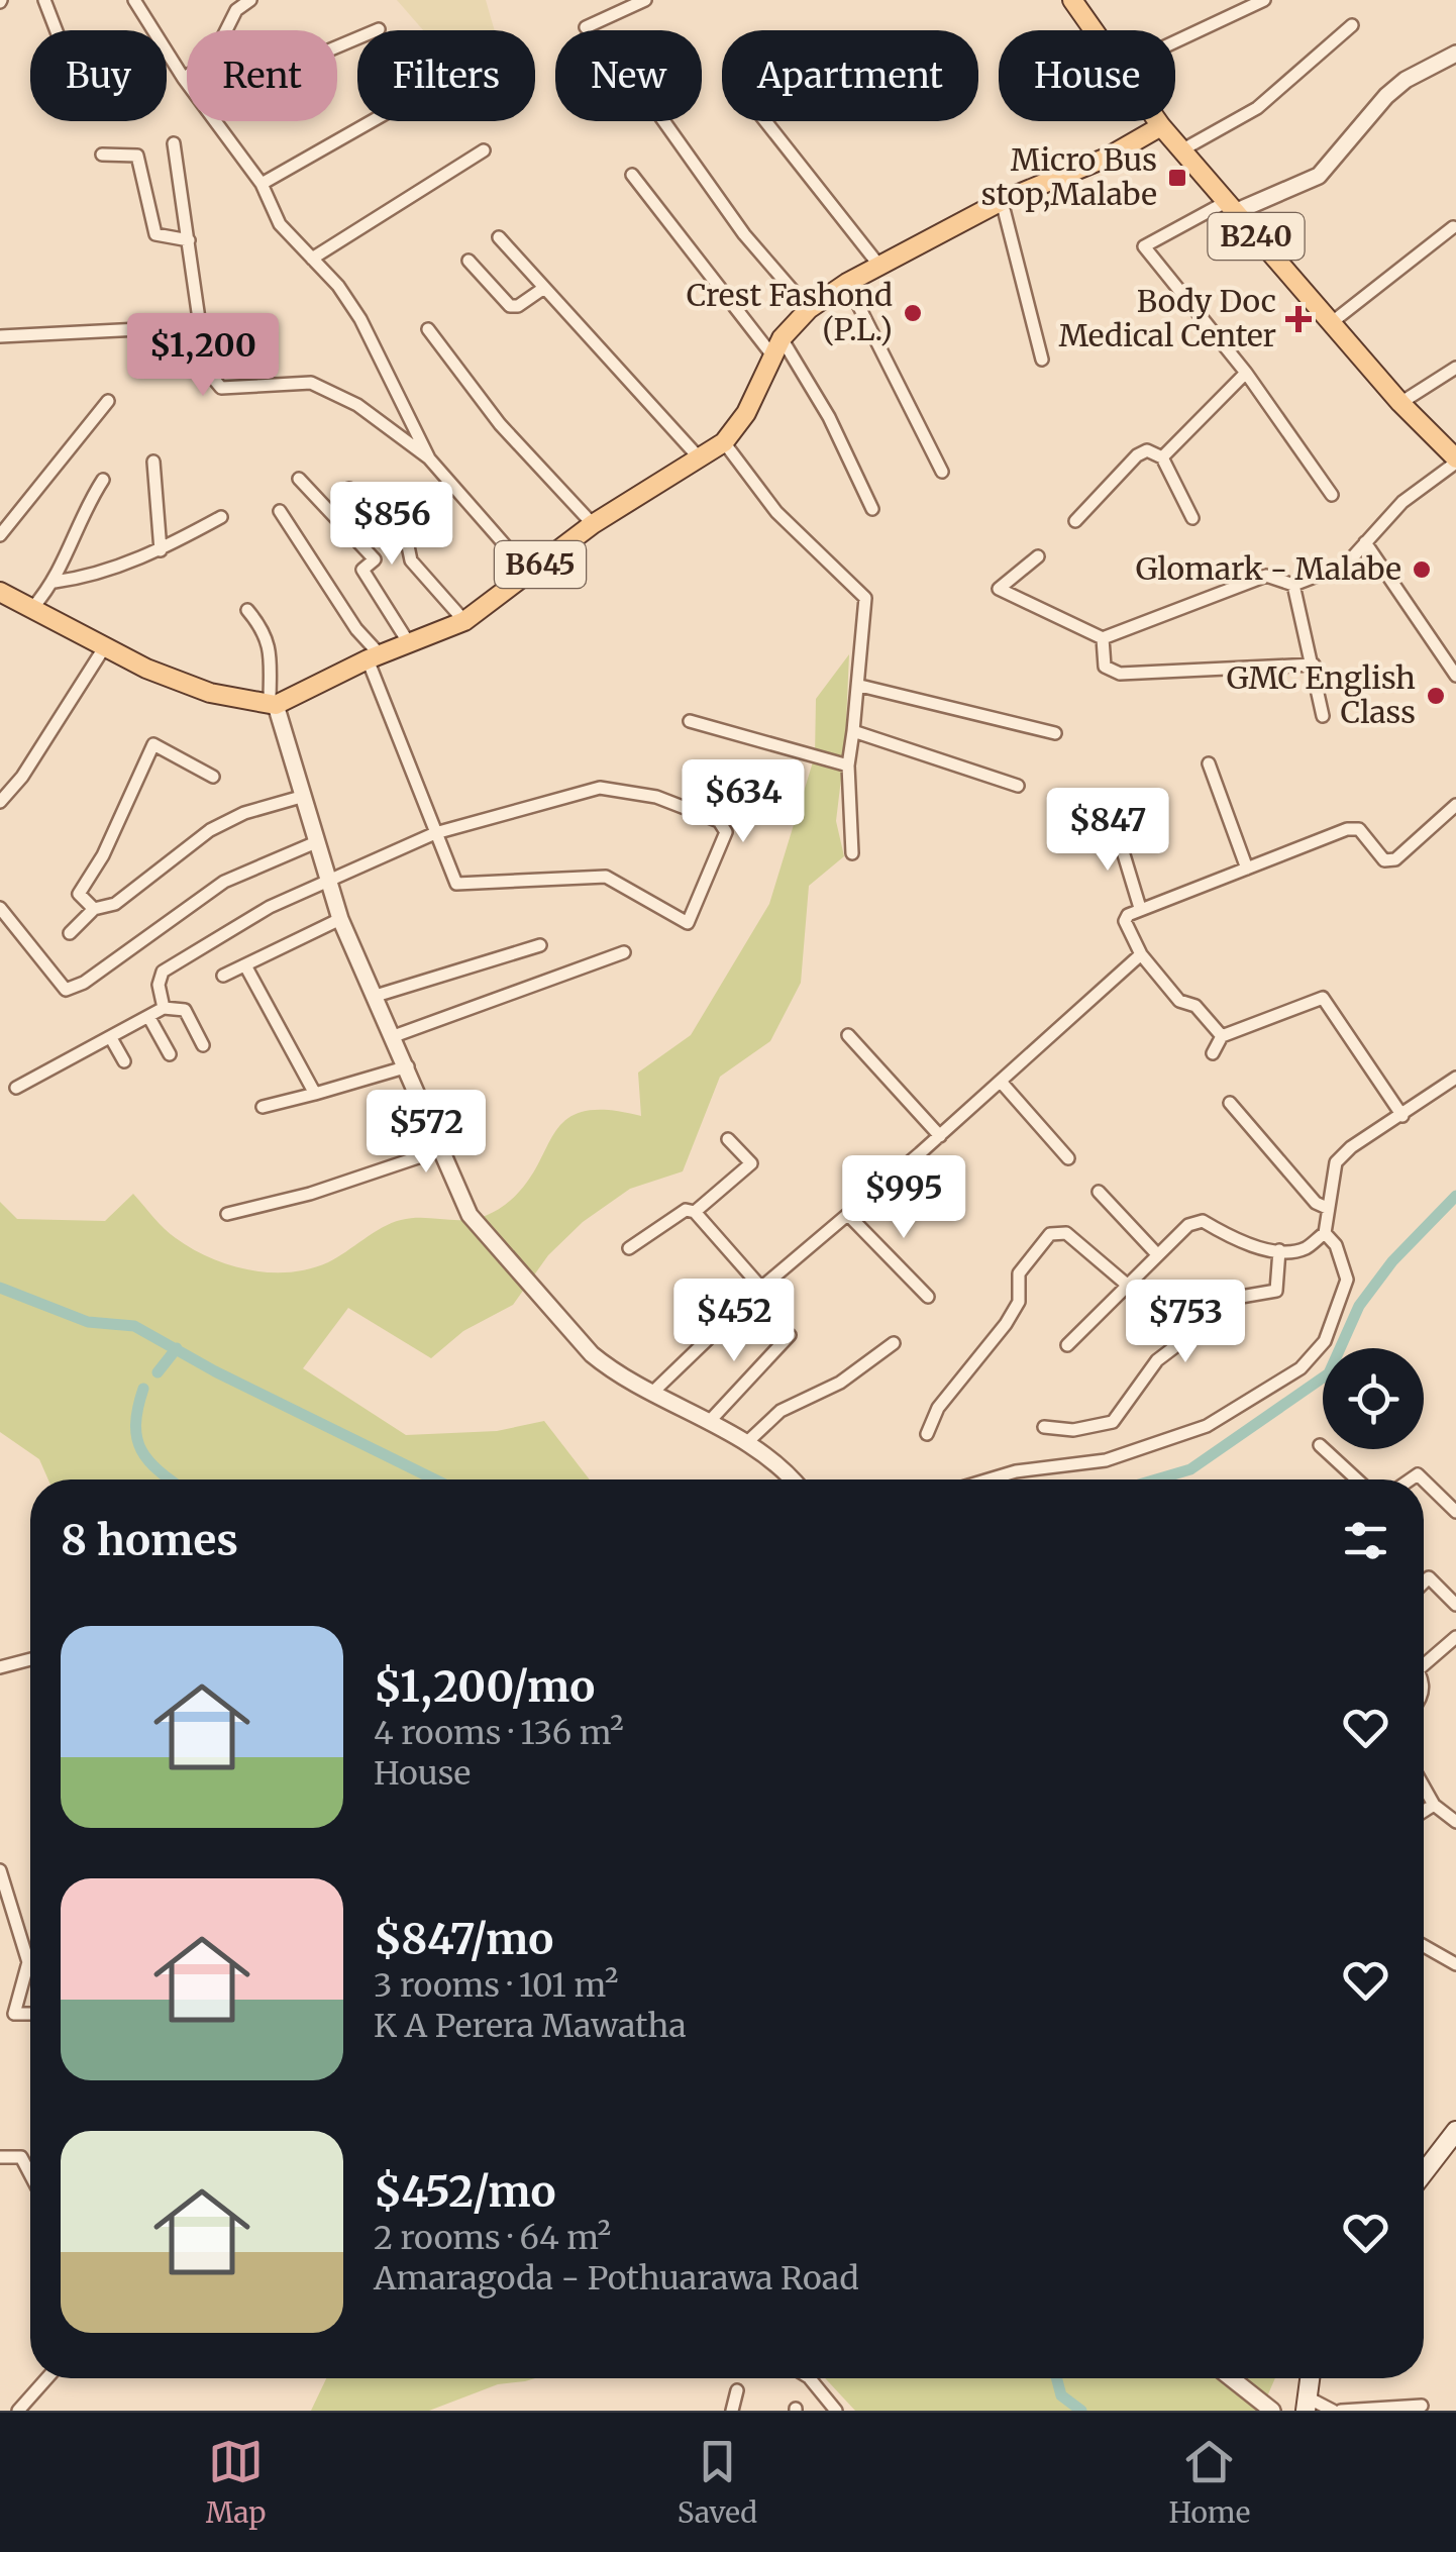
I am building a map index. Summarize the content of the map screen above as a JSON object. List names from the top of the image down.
{
  "streets": {
    "main road": ["B240", "B645"]
  },
  "crossings": [
    ["B240", "B645"]
  ],
  "places": {
    "transit": ["Micro Bus stop,Malabe"],
    "other": ["Crest Fashond (P.L.)", "Glomark - Malabe", "GMC English Class"],
    "health": ["Body Doc Medical Center"]
  },
  "page": {
    "chip": [
      "Buy",
      "Rent",
      "Filters",
      "New",
      "Apartment",
      "House"
    ],
    "price": [
      "$1,200",
      "$856",
      "$634",
      "$847",
      "$572",
      "$995",
      "$452",
      "$753"
    ],
    "heading": "8 homes",
    "list": [
      {
        "name": "$1,200/mo",
        "note": "4 rooms · 136 m² · House"
      },
      {
        "name": "$847/mo",
        "note": "3 rooms · 101 m² · K A Perera Mawatha"
      },
      {
        "name": "$452/mo",
        "note": "2 rooms · 64 m² · Amaragoda - Pothuarawa Road"
      }
    ],
    "tabs": ["Map", "Saved", "Home"]
  }
}
